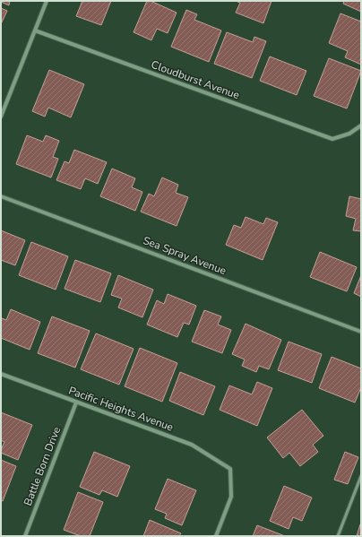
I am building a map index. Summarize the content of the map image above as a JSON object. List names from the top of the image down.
{
  "streets": {
    "street": [
      "Cloudburst Avenue",
      "Sea Spray Avenue",
      "Pacific Heights Avenue",
      "Battle Born Drive"
    ]
  },
  "crossings": [
    ["Pacific Heights Avenue", "Battle Born Drive"]
  ]
}
